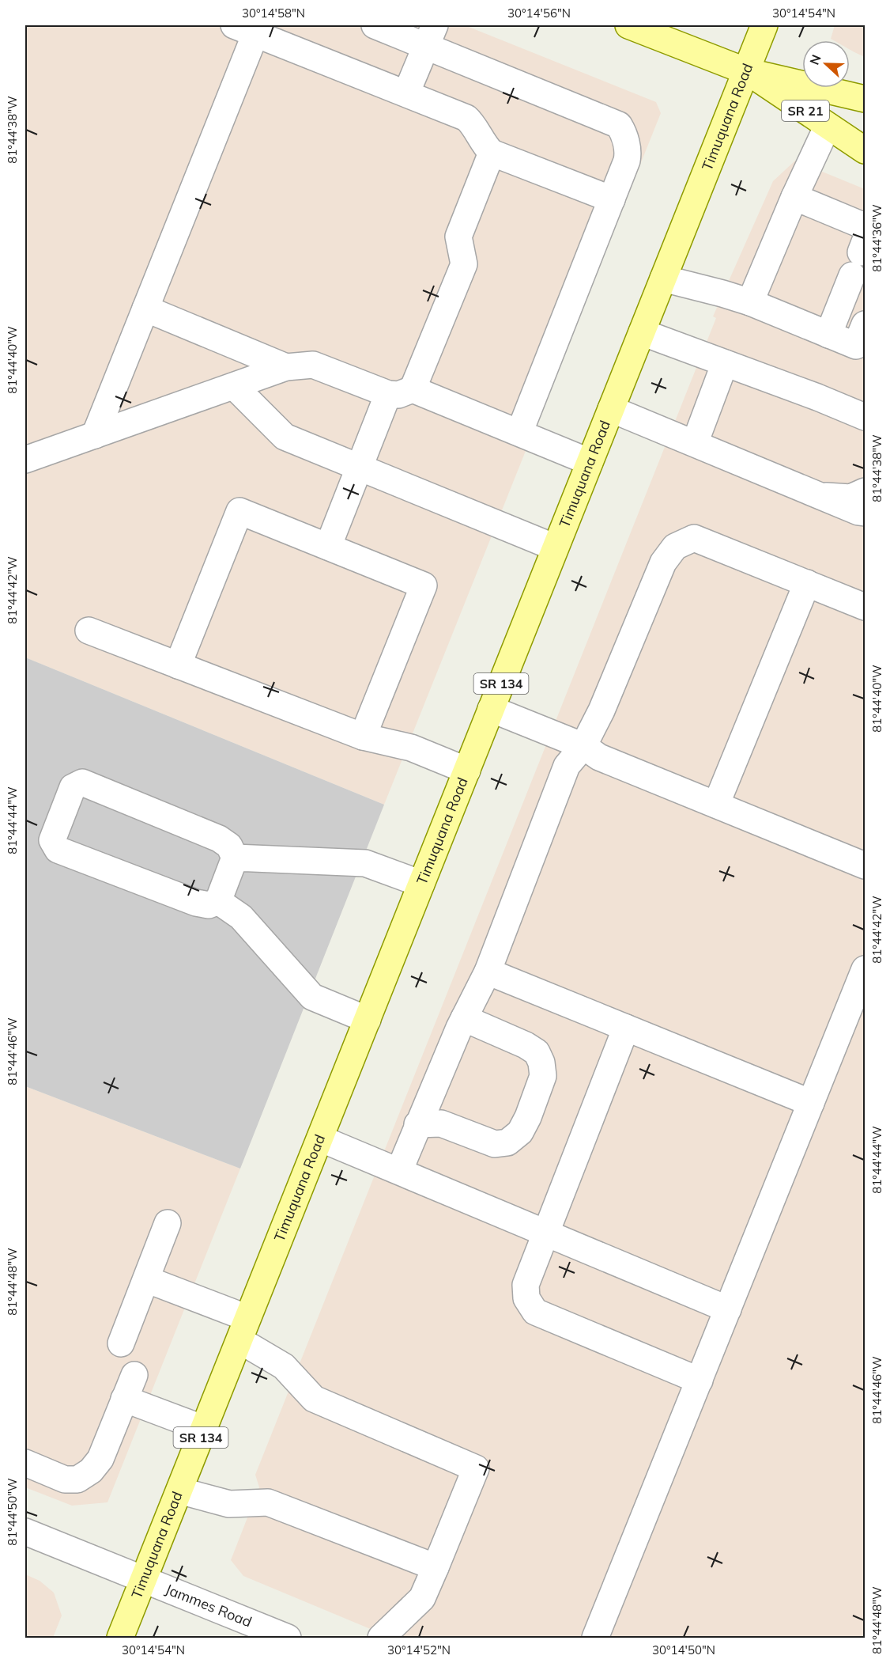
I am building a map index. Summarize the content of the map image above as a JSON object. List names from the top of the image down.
{
  "streets": {
    "main road": ["SR 21", "Timuquana Road", "SR 134"],
    "street": ["Jammes Road"]
  },
  "crossings": [
    ["SR 21", "Timuquana Road"],
    ["Timuquana Road", "Jammes Road"]
  ],
  "north": "left",
  "coordinates": [
    "30°14'58\"N",
    "30°14'56\"N",
    "30°14'54\"N",
    "81°44'38\"W",
    "81°44'36\"W",
    "81°44'40\"W",
    "81°44'42\"W",
    "81°44'44\"W",
    "81°44'46\"W",
    "81°44'48\"W",
    "81°44'50\"W",
    "30°14'52\"N",
    "30°14'50\"N"
  ]
}
